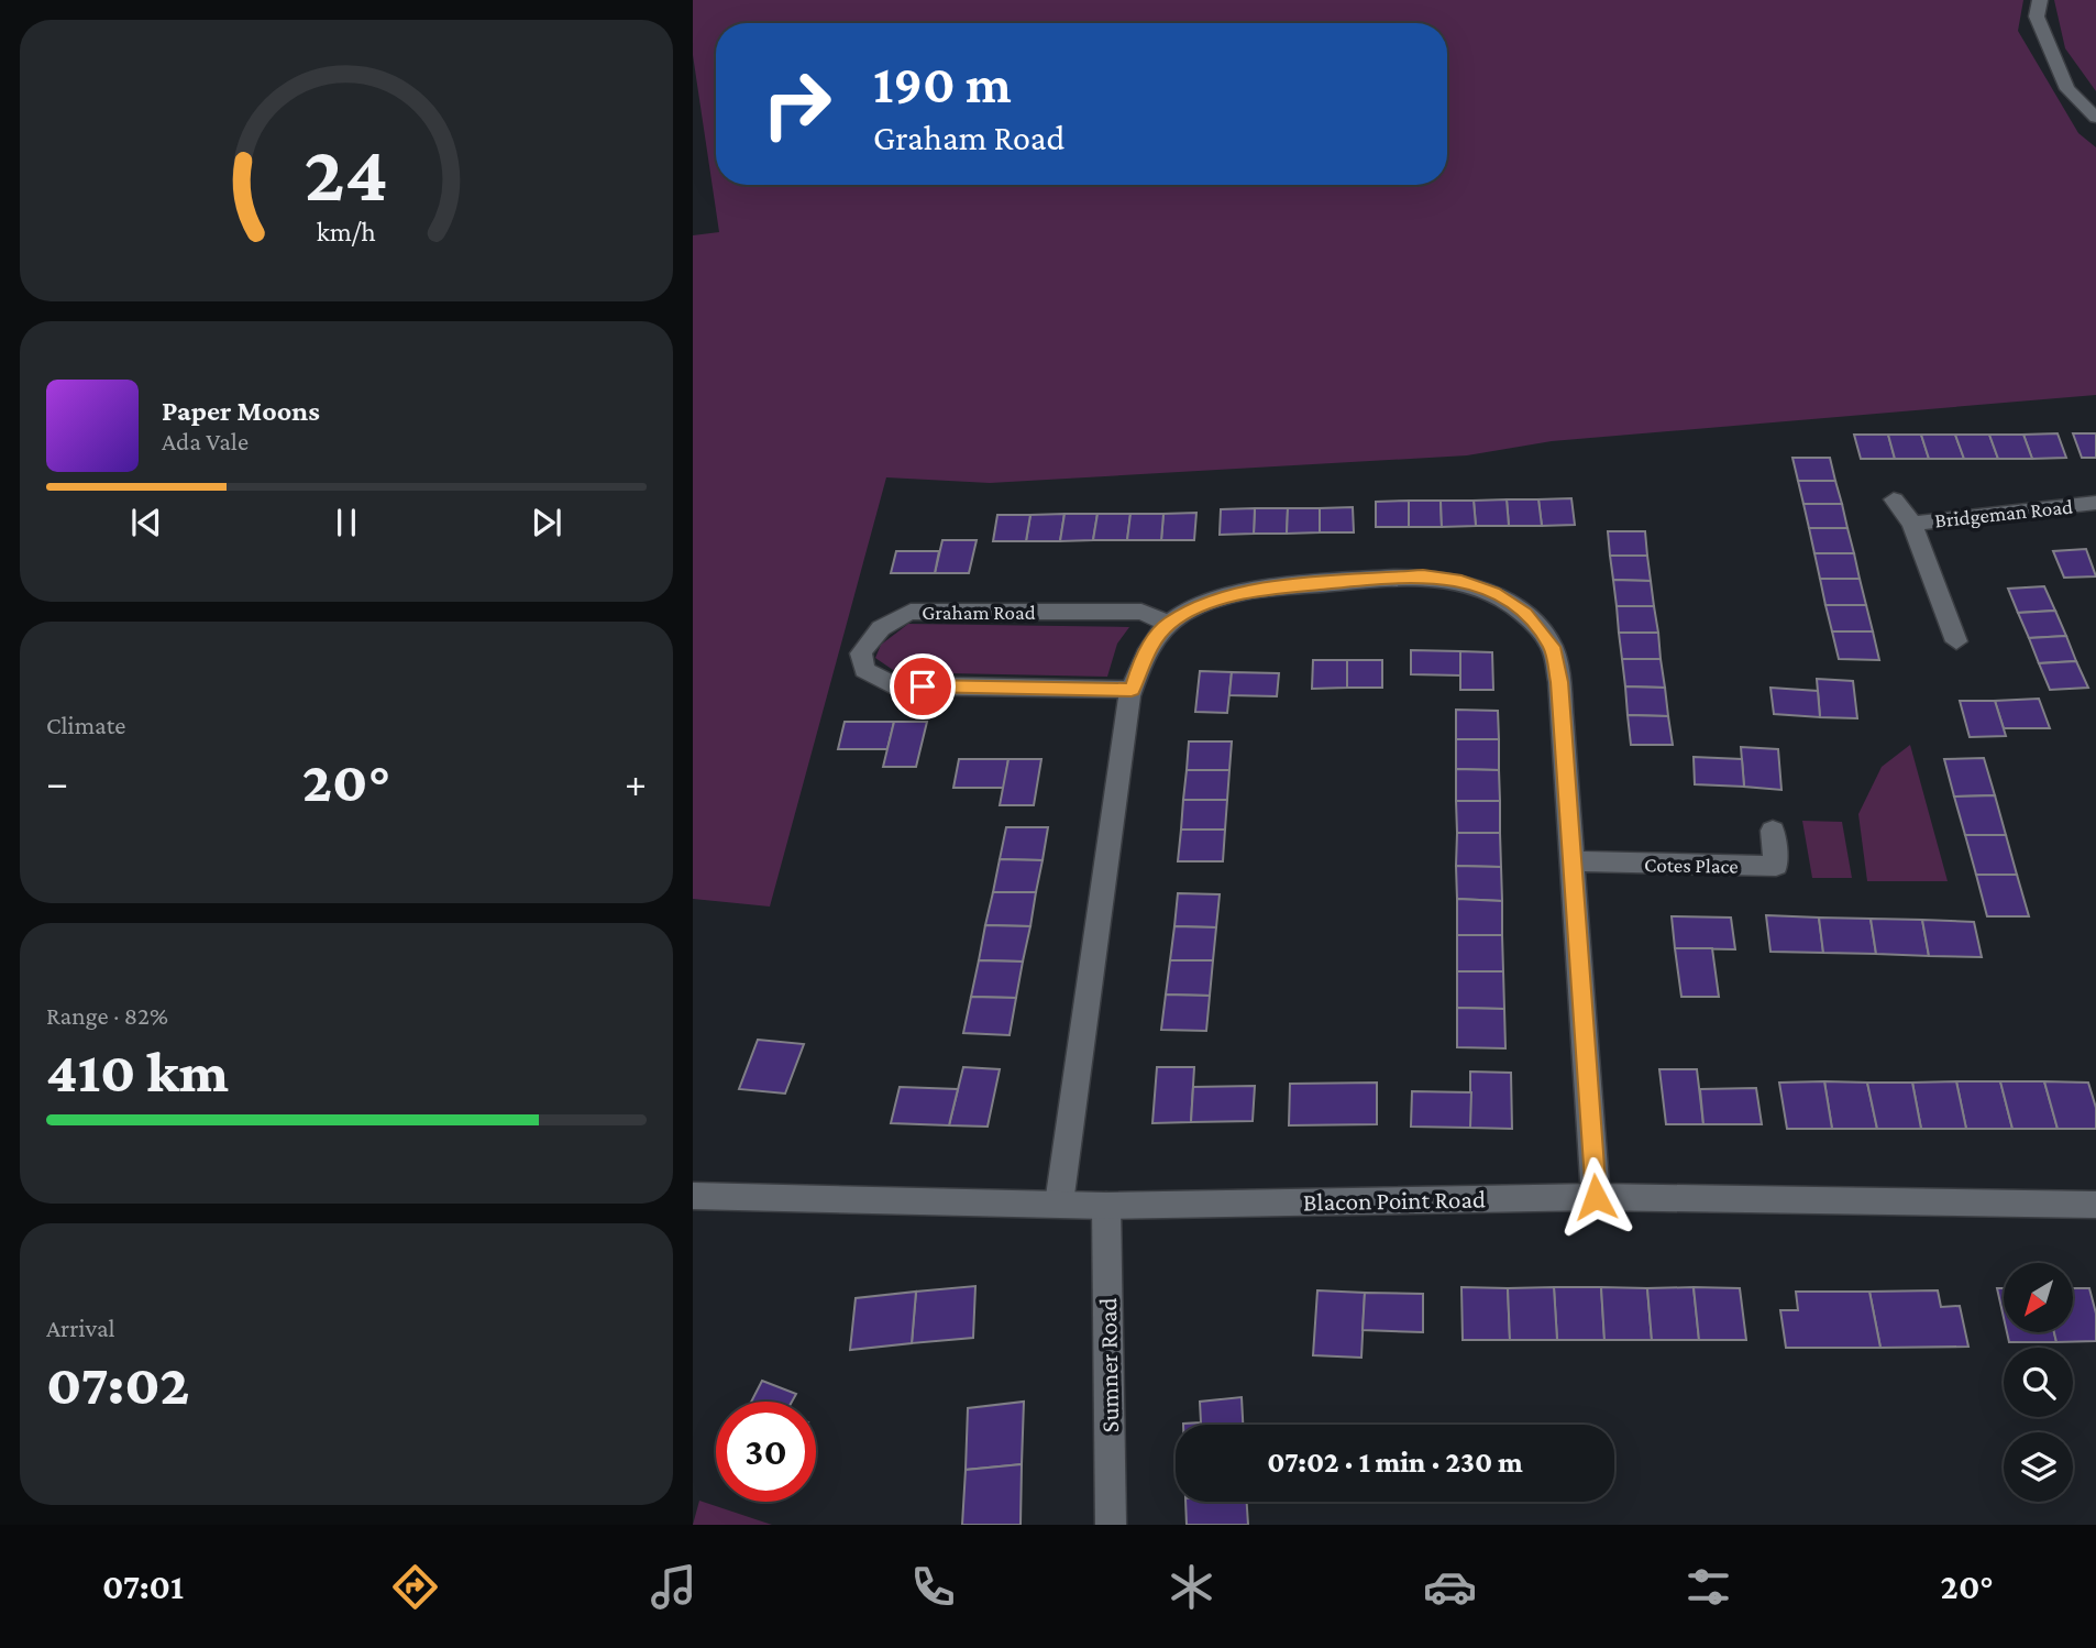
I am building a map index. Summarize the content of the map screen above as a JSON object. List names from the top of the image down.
{
  "streets": {
    "street": [
      "Bridgeman Road",
      "Graham Road",
      "Cotes Place",
      "Blacon Point Road",
      "Sumner Road"
    ]
  },
  "crossings": [
    ["Blacon Point Road", "Sumner Road"]
  ],
  "north": "bottom left",
  "page": {
    "turn": ["190 m", "Graham Road"],
    "song": ["Paper Moons", "Ada Vale"],
    "tile": [
      "Climate",
      ["Range · 82%", "410 km"],
      ["Arrival", "07:02"]
    ],
    "heat": ["−", "20°", "+"],
    "limit": "30",
    "trip": "07:02 · 1 min · 230 m",
    "tabs": ["07:01", "20°"],
    "gauge": ["24", "km/h"]
  }
}
